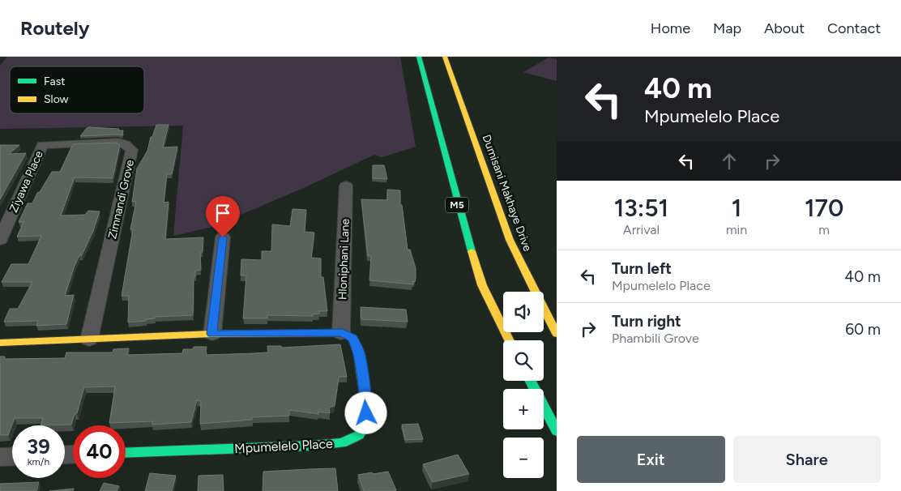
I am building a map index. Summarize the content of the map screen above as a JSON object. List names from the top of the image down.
{
  "streets": {
    "main road": ["Dumisani Makhaye Drive", "M5", "Mpumelelo Place"],
    "street": ["Ziyawa Place", "Zimnandi Grove", "Hloniphani Lane"]
  },
  "crossings": [
    ["Ziyawa Place", "Zimnandi Grove"],
    ["Hloniphani Lane", "Mpumelelo Place"]
  ],
  "legend": ["Fast", "Slow"],
  "page": {
    "header": "Routely",
    "nav": [
      "Home",
      "Map",
      "About",
      "Contact"
    ],
    "turn": ["40 m", "Mpumelelo Place"],
    "eta": [
      "13:51",
      "Arrival",
      "1",
      "min",
      "170",
      "m"
    ],
    "list": [
      {
        "name": "Turn left",
        "note": "Mpumelelo Place",
        "value": "40 m"
      },
      {
        "name": "Turn right",
        "note": "Phambili Grove",
        "value": "60 m"
      }
    ],
    "map_buttons": ["+", "−"],
    "speed": "39 km/h",
    "limit": "40",
    "buttons": ["Exit", "Share"]
  }
}
